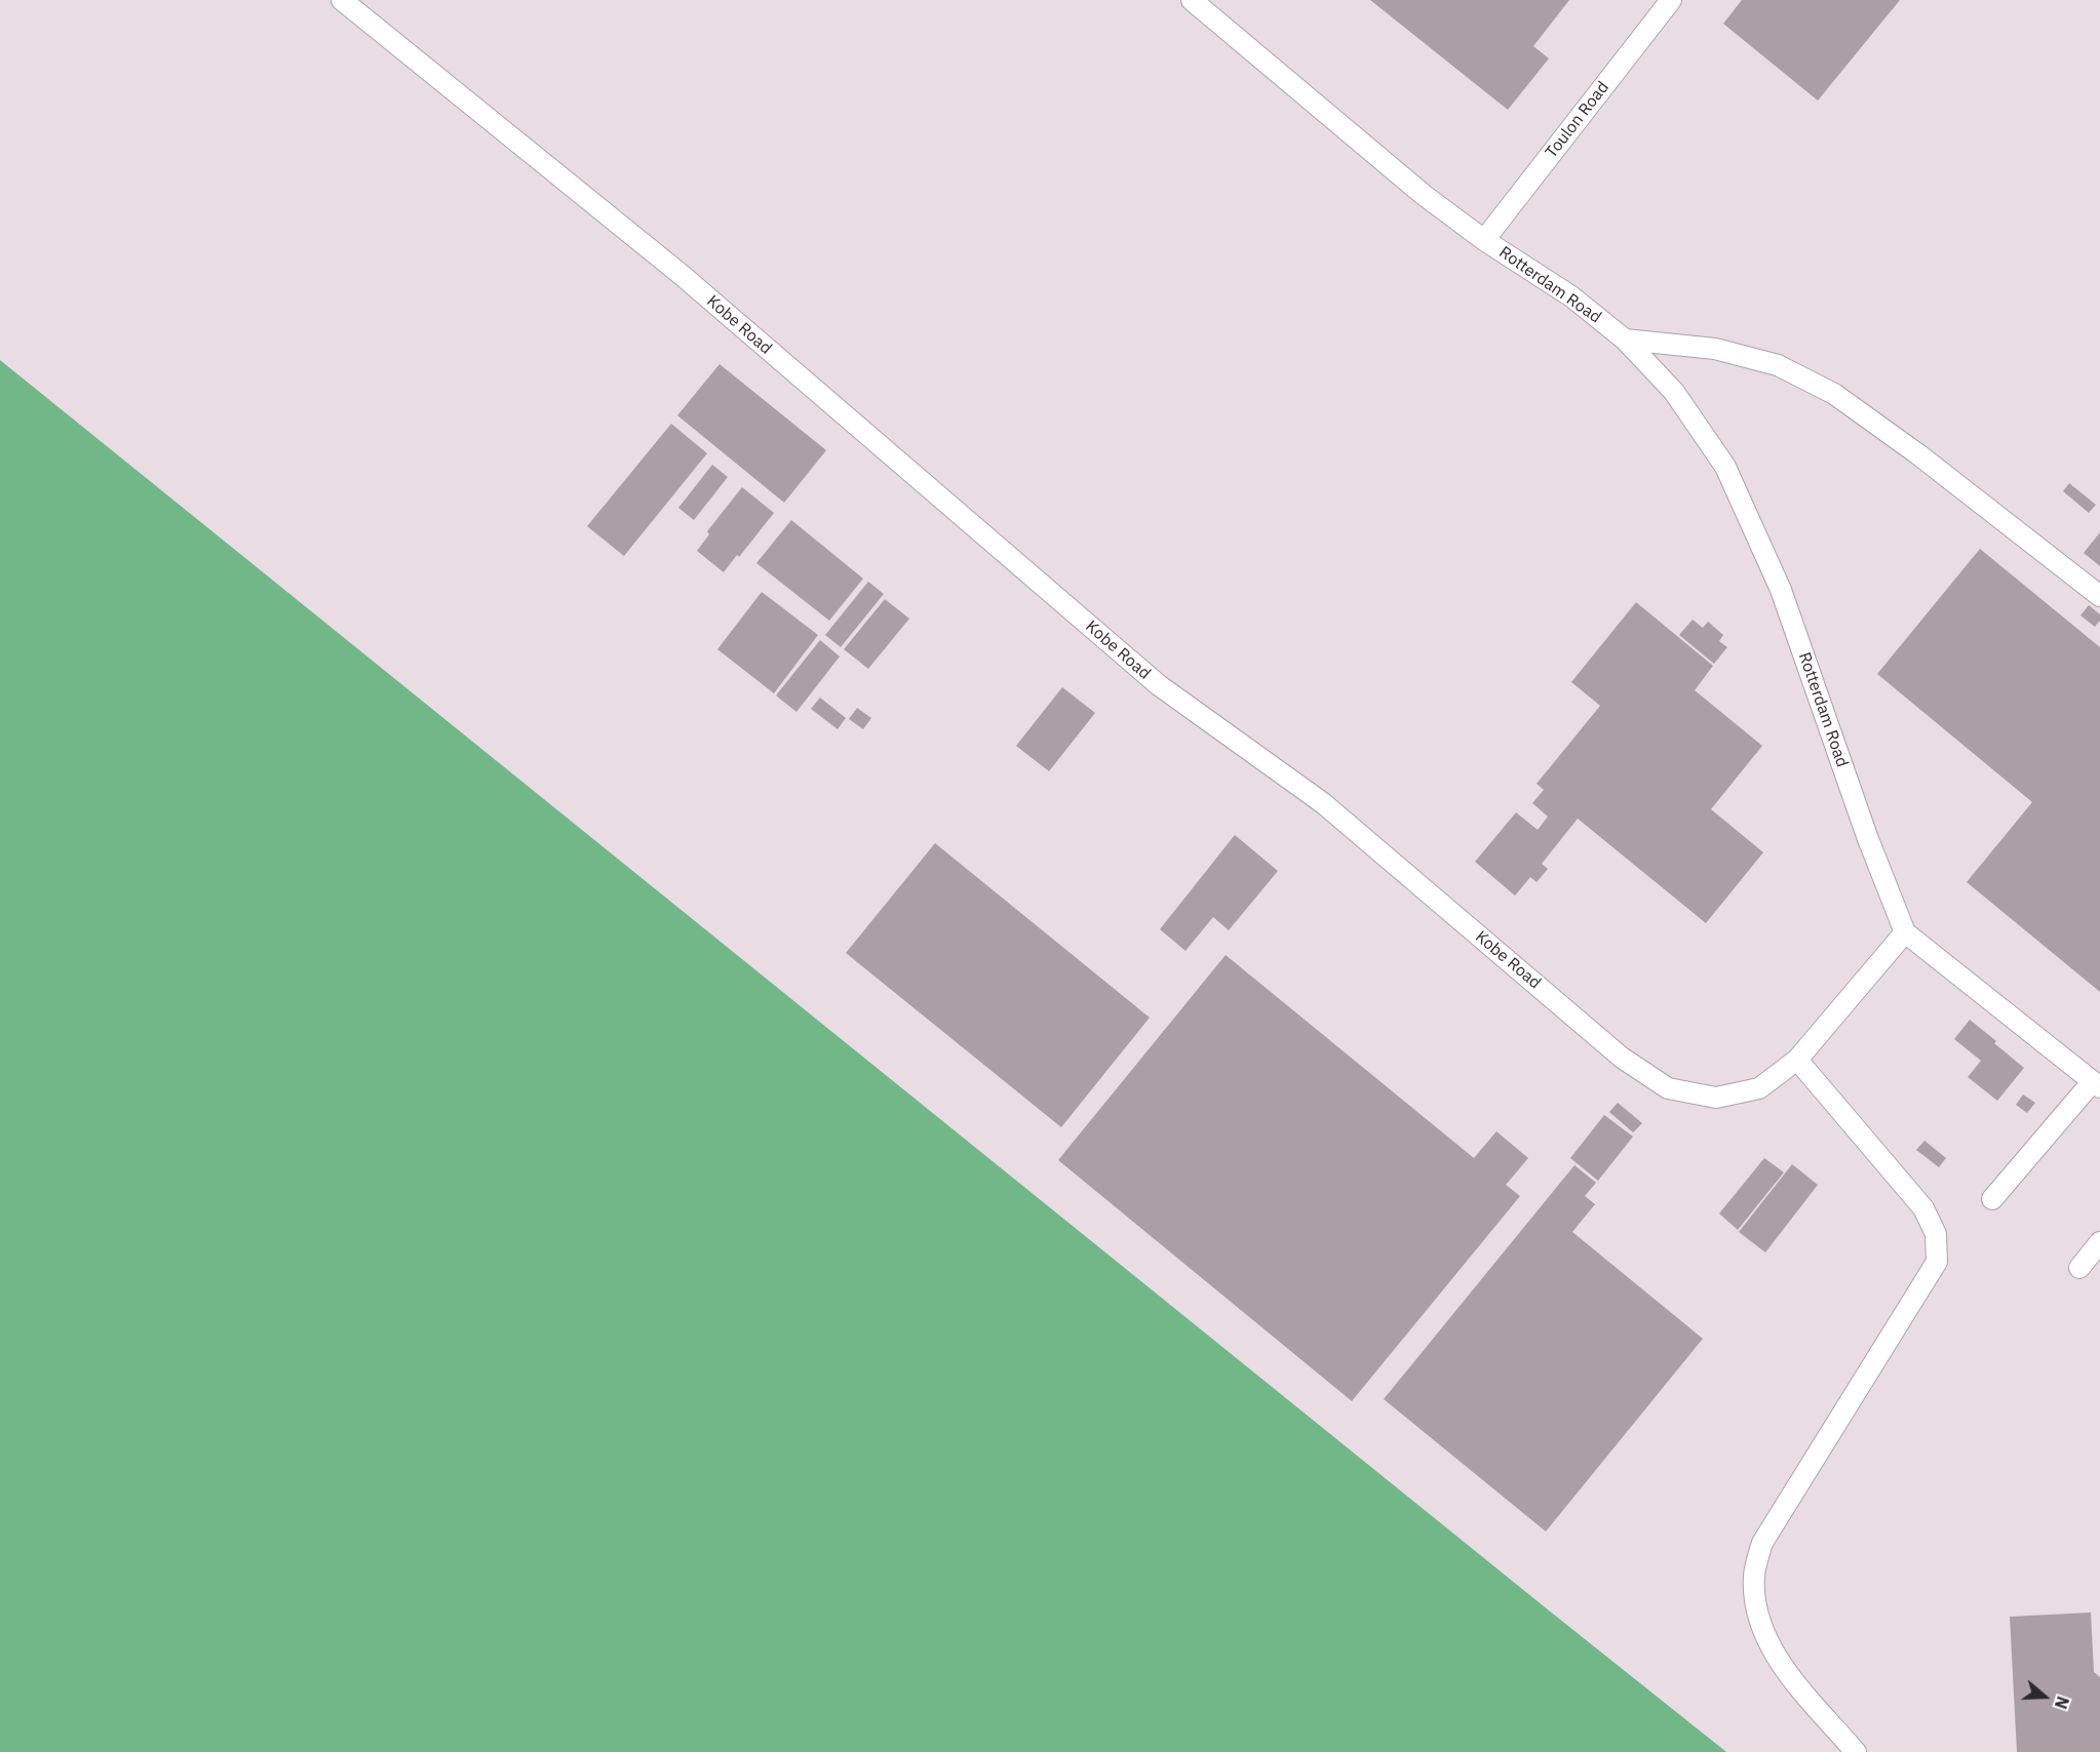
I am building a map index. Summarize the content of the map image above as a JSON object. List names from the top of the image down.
{
  "streets": {
    "lane": ["Toulon Road", "Rotterdam Road", "Kobe Road"]
  },
  "crossings": [
    ["Toulon Road", "Rotterdam Road"],
    ["Rotterdam Road", "Kobe Road"]
  ],
  "north": "right"
}
